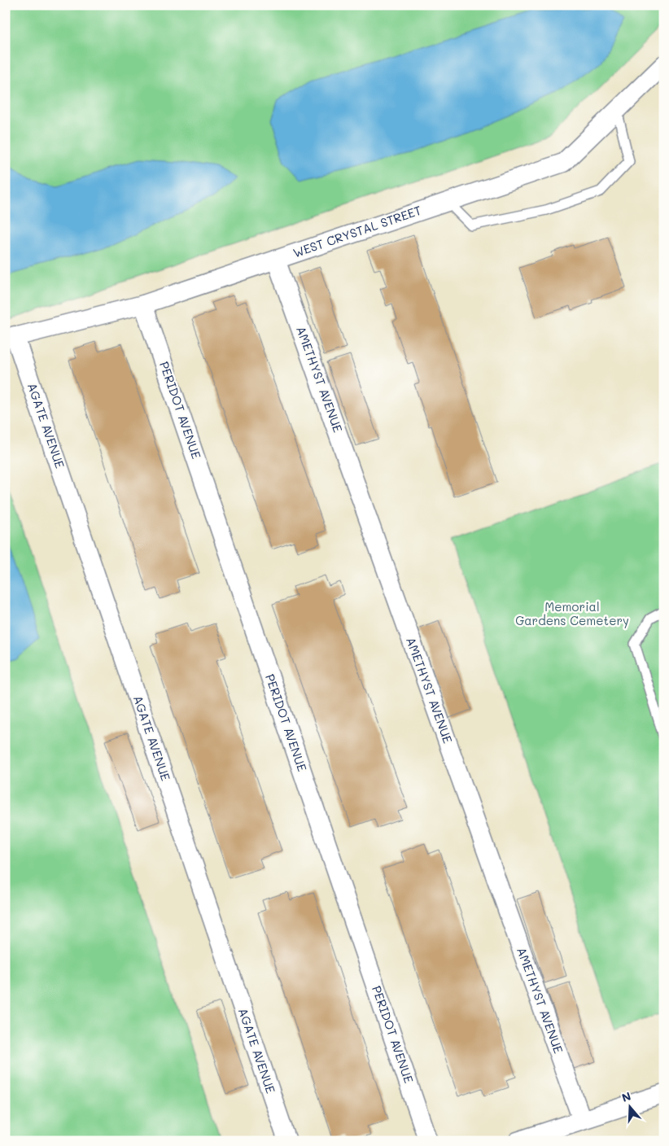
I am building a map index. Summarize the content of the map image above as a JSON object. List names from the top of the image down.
{
  "streets": {
    "street": [
      "WEST CRYSTAL STREET",
      "AMETHYST AVENUE",
      "PERIDOT AVENUE",
      "AGATE AVENUE"
    ]
  },
  "crossings": [
    ["WEST CRYSTAL STREET", "AMETHYST AVENUE"],
    ["WEST CRYSTAL STREET", "PERIDOT AVENUE"],
    ["WEST CRYSTAL STREET", "AGATE AVENUE"]
  ],
  "parks": ["Memorial Gardens Cemetery"],
  "north": "top"
}
